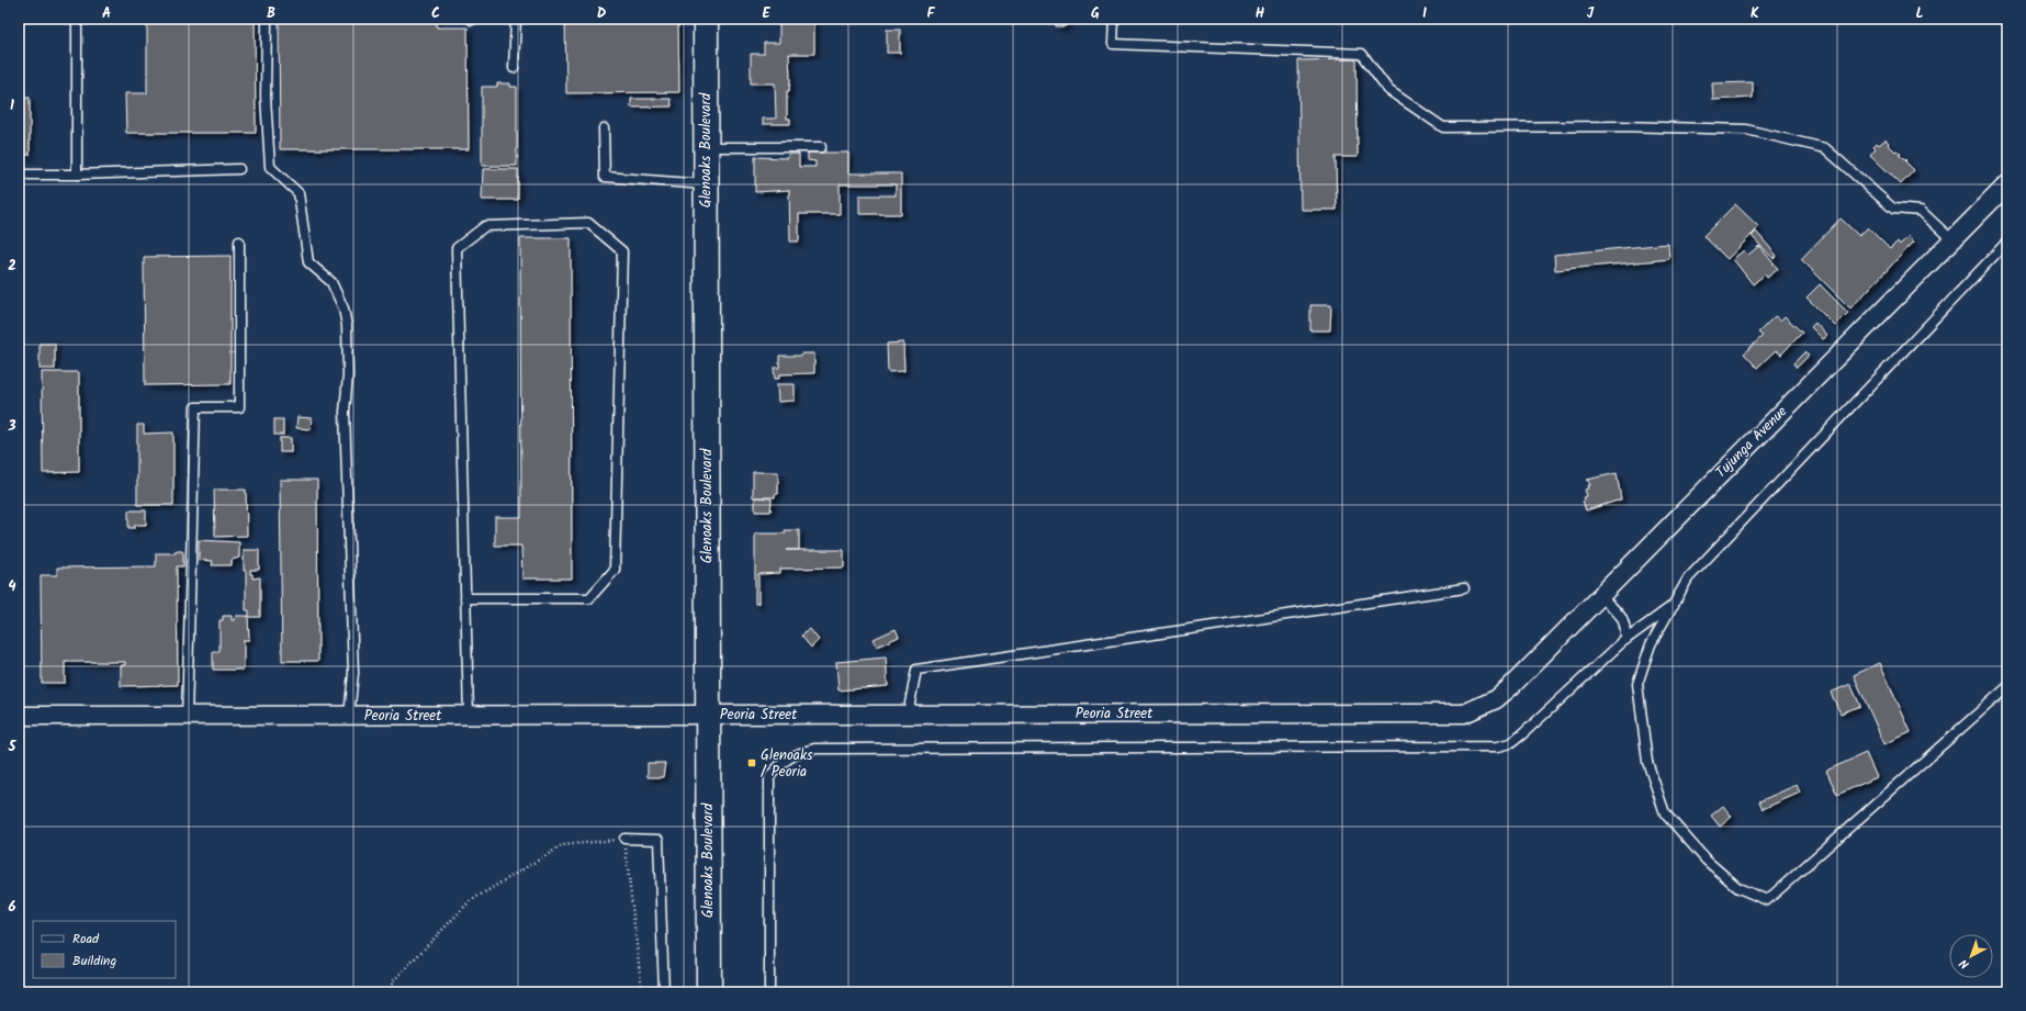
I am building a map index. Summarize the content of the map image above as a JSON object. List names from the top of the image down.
{
  "streets": {
    "main road": ["Glenoaks Boulevard"],
    "street": ["Tujunga Avenue", "Peoria Street"]
  },
  "crossings": [
    ["Glenoaks Boulevard", "Peoria Street"],
    ["Tujunga Avenue", "Peoria Street"]
  ],
  "places": {
    "transit": ["Glenoaks / Peoria"]
  },
  "legend": ["Road", "Building"],
  "north": "bottom left",
  "grid": {
    "columns": [
      "A",
      "B",
      "C",
      "D",
      "E",
      "F",
      "G",
      "H",
      "I",
      "J",
      "K",
      "L"
    ],
    "rows": [
      "1",
      "2",
      "3",
      "4",
      "5",
      "6"
    ]
  }
}
